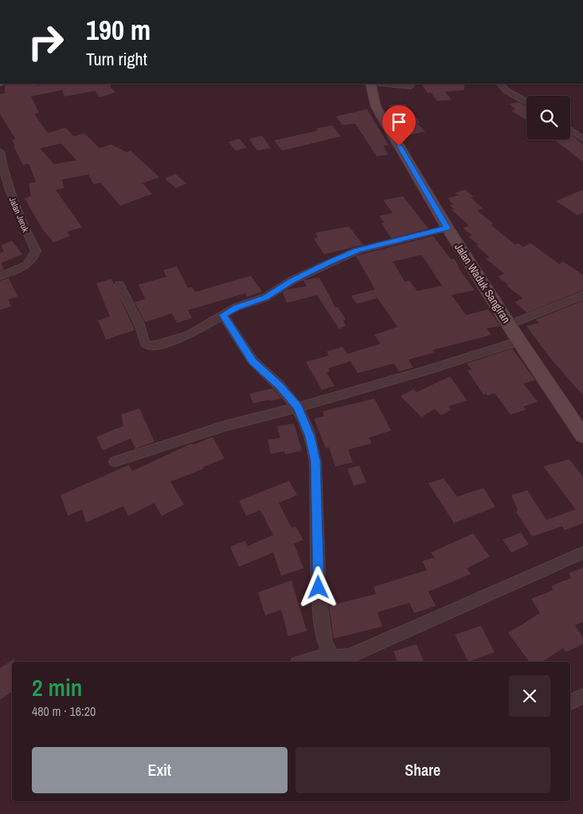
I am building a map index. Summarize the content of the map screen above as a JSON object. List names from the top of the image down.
{
  "streets": {
    "street": ["Jalan Jeruk", "Jalan Waduk Sangiran"]
  },
  "page": {
    "turn": ["190 m", "Turn right"],
    "heading": ["2 min", "480 m · 16:20"],
    "buttons": ["Exit", "Share"]
  }
}
